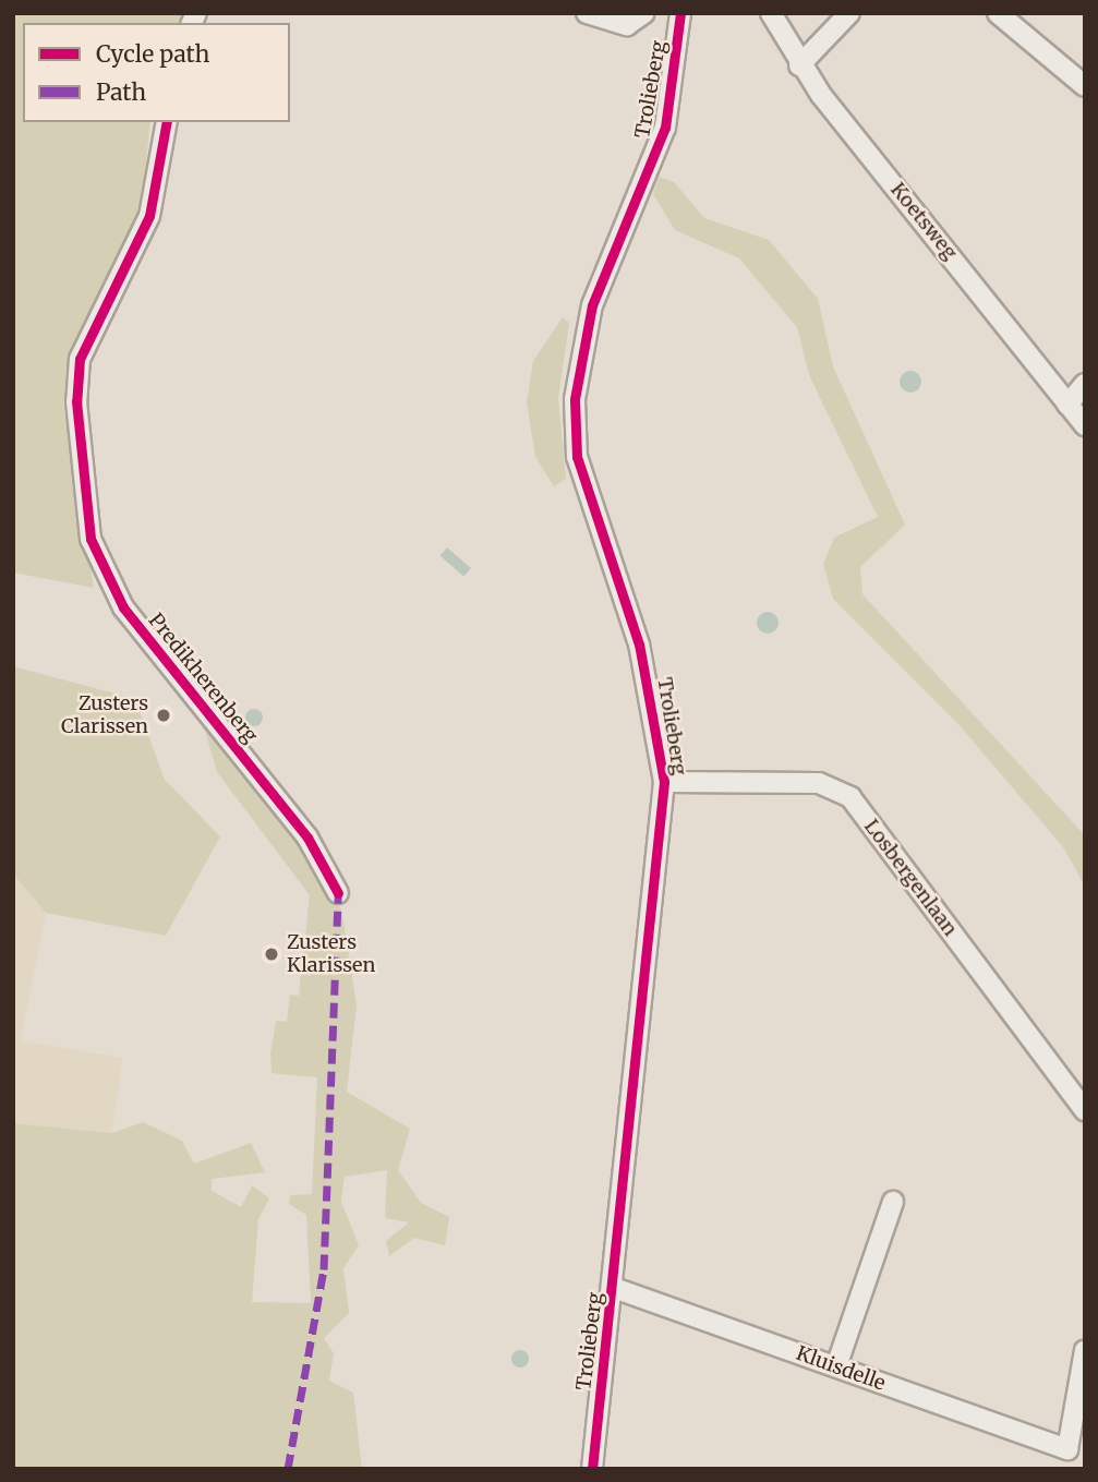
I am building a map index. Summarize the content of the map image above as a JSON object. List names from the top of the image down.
{
  "streets": {
    "street": [
      "Trolieberg",
      "Koetsweg",
      "Predikherenberg",
      "Losbergenlaan",
      "Kluisdelle"
    ]
  },
  "crossings": [
    ["Trolieberg", "Losbergenlaan"],
    ["Trolieberg", "Kluisdelle"]
  ],
  "places": ["Zusters Clarissen", "Zusters Klarissen"],
  "legend": ["Cycle path", "Path"]
}
